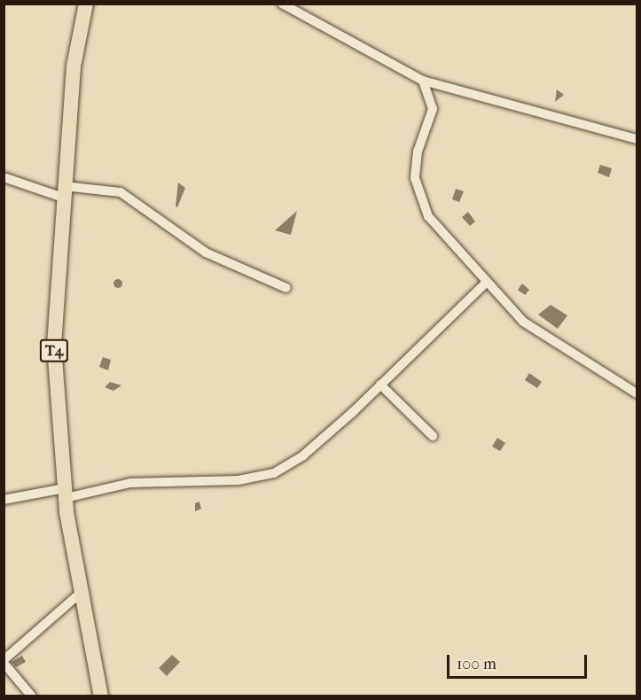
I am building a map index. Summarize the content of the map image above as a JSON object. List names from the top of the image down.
{
  "streets": {
    "highway": ["T4"]
  },
  "scale_bar": "100 m"
}
